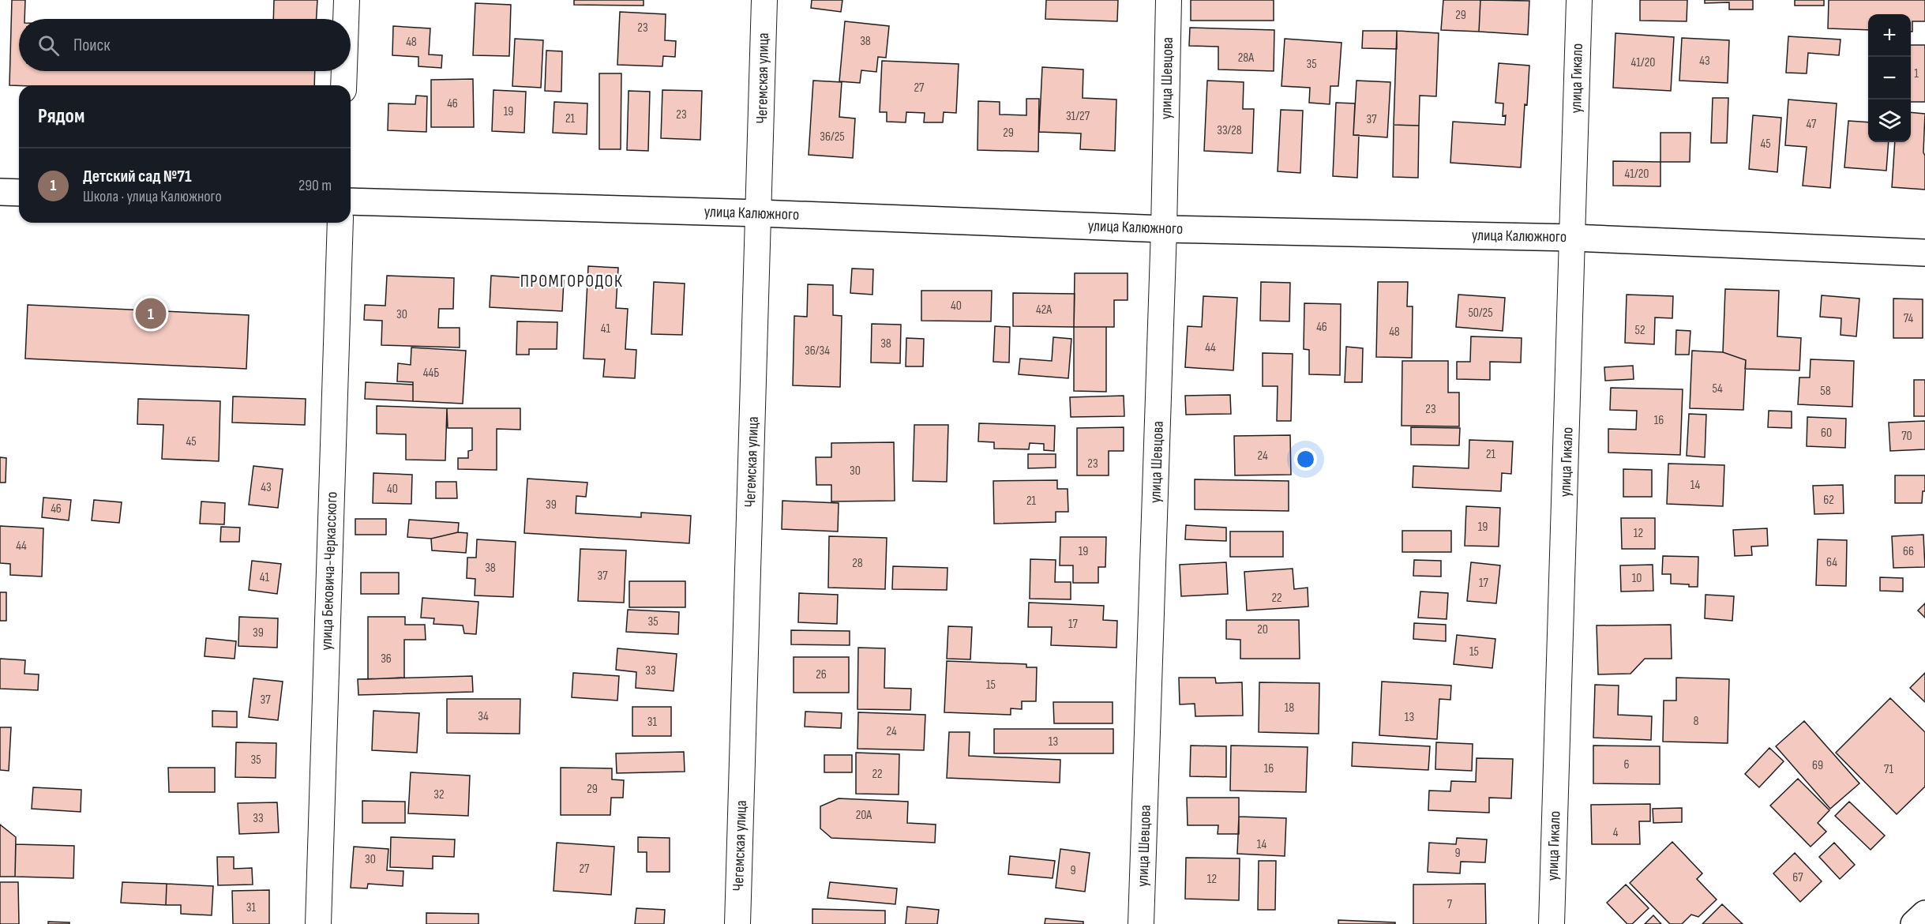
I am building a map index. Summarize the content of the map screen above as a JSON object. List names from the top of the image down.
{
  "streets": {
    "street": [
      "Чегемская улица",
      "улица Шевцова",
      "улица Гикало",
      "улица Калюжного",
      "улица Бековича-Черкасского"
    ]
  },
  "crossings": [
    ["Чегемская улица", "улица Калюжного"],
    ["улица Шевцова", "улица Калюжного"],
    ["улица Гикало", "улица Калюжного"]
  ],
  "districts": ["ПРОМГОРОДОК"],
  "house_numbers": [
    "29",
    "23",
    "38",
    "48",
    "28А",
    "43",
    "41/20",
    "35",
    "1",
    "27",
    "46",
    "19",
    "23",
    "31/27",
    "21",
    "37",
    "47",
    "33/28",
    "29",
    "36/25",
    "45",
    "41/20",
    "40",
    "42А",
    "50/25",
    "30",
    "74",
    "46",
    "41",
    "52",
    "48",
    "38",
    "44",
    "36/34",
    "44Б",
    "54",
    "58",
    "23",
    "16",
    "60",
    "70",
    "45",
    "21",
    "24",
    "23",
    "30",
    "14",
    "43",
    "40",
    "62",
    "21",
    "39",
    "46",
    "19",
    "12",
    "44",
    "19",
    "66",
    "64",
    "28",
    "38",
    "37",
    "41",
    "10",
    "17",
    "22",
    "35",
    "17",
    "20",
    "39",
    "15",
    "36",
    "33",
    "26",
    "15",
    "37",
    "18",
    "34",
    "13",
    "8",
    "31",
    "24",
    "13",
    "35",
    "6",
    "69",
    "16",
    "71",
    "22",
    "29",
    "32",
    "20А",
    "33",
    "4",
    "14",
    "9",
    "30",
    "27",
    "9",
    "67",
    "12",
    "7",
    "31"
  ],
  "page": {
    "map_buttons": ["+", "−"],
    "search": "Поиск",
    "heading": "Рядом",
    "list": [
      {
        "mark": "1",
        "name": "Детский сад №71",
        "note": "Школа · улица Калюжного",
        "value": "290 m"
      }
    ],
    "pins": "1"
  }
}
